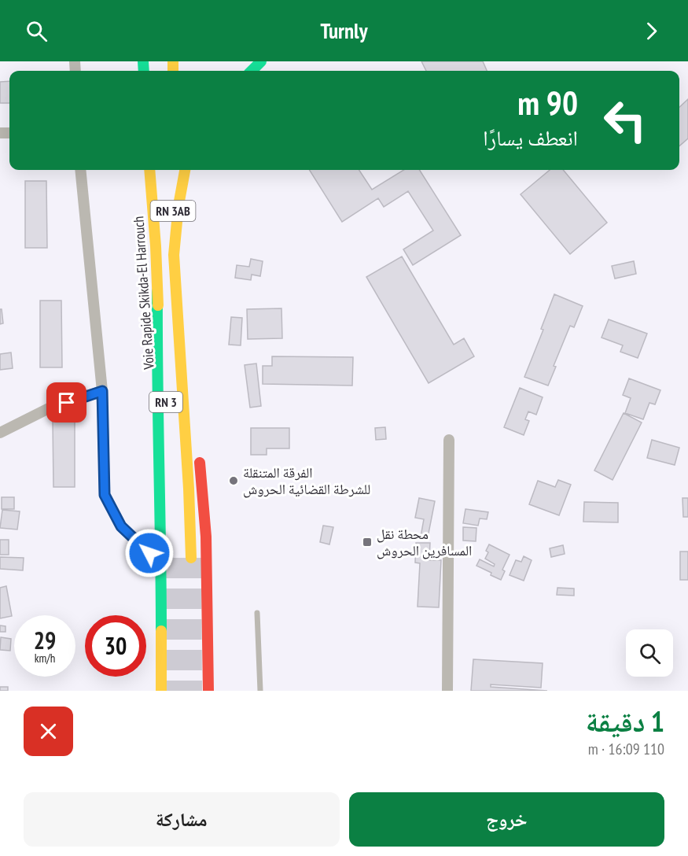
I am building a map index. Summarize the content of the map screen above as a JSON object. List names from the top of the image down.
{
  "streets": {
    "highway": ["RN 3AB", "Voie Rapide Skikda-El Harrouch", "RN 3"]
  },
  "crossings": [
    ["RN 3AB", "Voie Rapide Skikda-El Harrouch"],
    ["RN 3AB", "RN 3"]
  ],
  "places": {
    "other": ["الفرقة المتنقلة للشرطة القضائية الحروش"],
    "transit": ["محطة نقل المسافرين الحروش"]
  },
  "page": {
    "header": "Turnly",
    "turn": ["90 m", "انعطف يسارًا"],
    "speed": "29 km/h",
    "limit": "30",
    "heading": ["1 دقيقة", "110 m · 16:09"],
    "buttons": ["خروج", "مشاركة"]
  }
}
